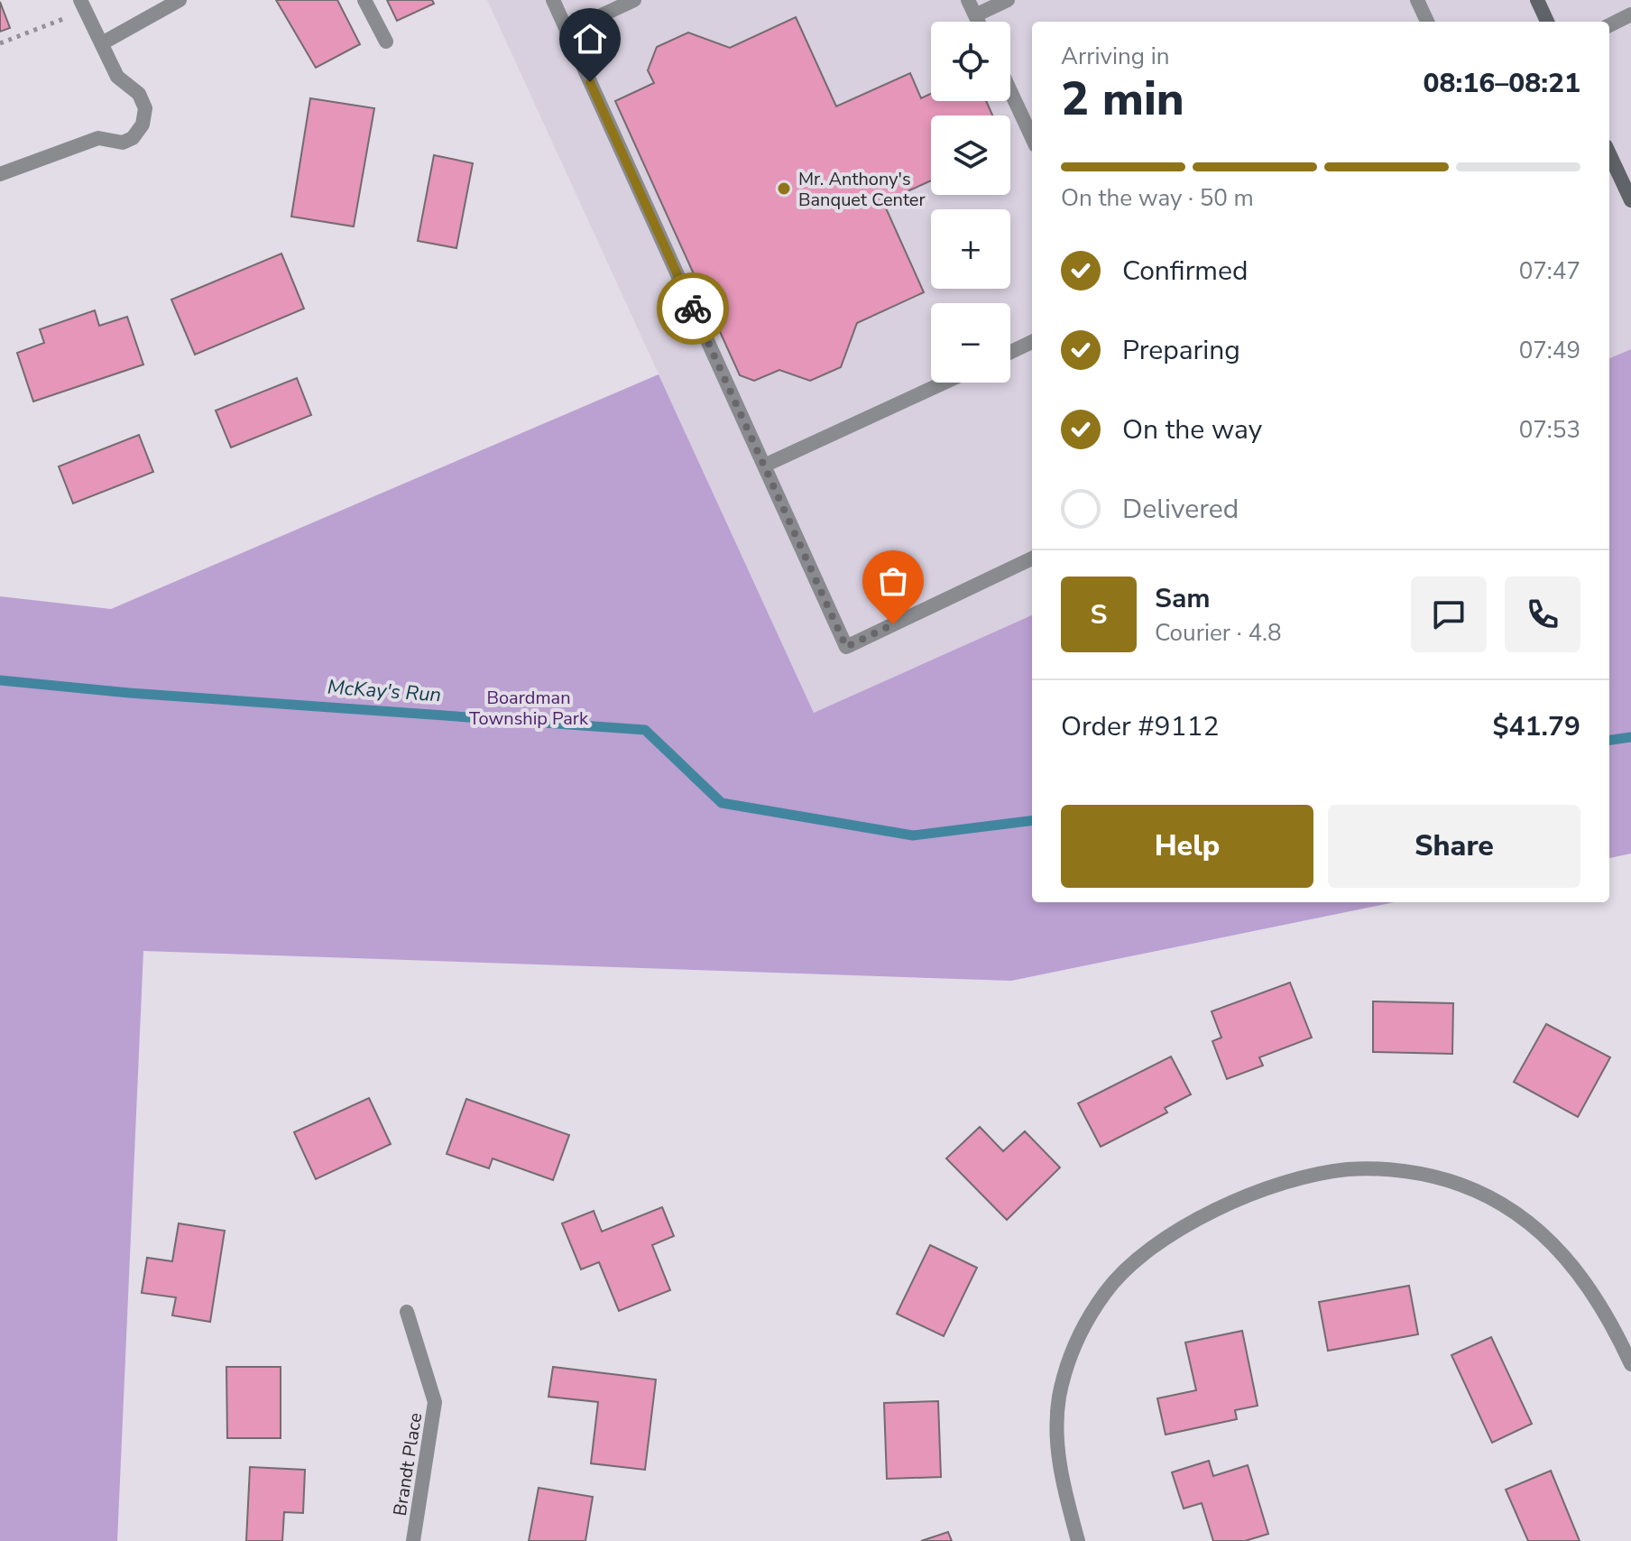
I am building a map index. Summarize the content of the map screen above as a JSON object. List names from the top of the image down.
{
  "streets": {
    "street": ["Brandt Place"]
  },
  "water": ["McKay's Run"],
  "parks": ["Boardman Township Park"],
  "places": ["Mr. Anthony's Banquet Center"],
  "page": {
    "map_buttons": ["+", "−"],
    "heading": ["2 min", "Arriving in", "08:16–08:21"],
    "panel": [
      "Sam",
      "Courier · 4.8",
      "Order #9112",
      "$41.79"
    ],
    "bar": "On the way · 50 m",
    "list": [
      ["Confirmed", "07:47"],
      ["Preparing", "07:49"],
      ["On the way", "07:53"],
      "Delivered"
    ],
    "round": "S",
    "buttons": ["Help", "Share"]
  }
}
